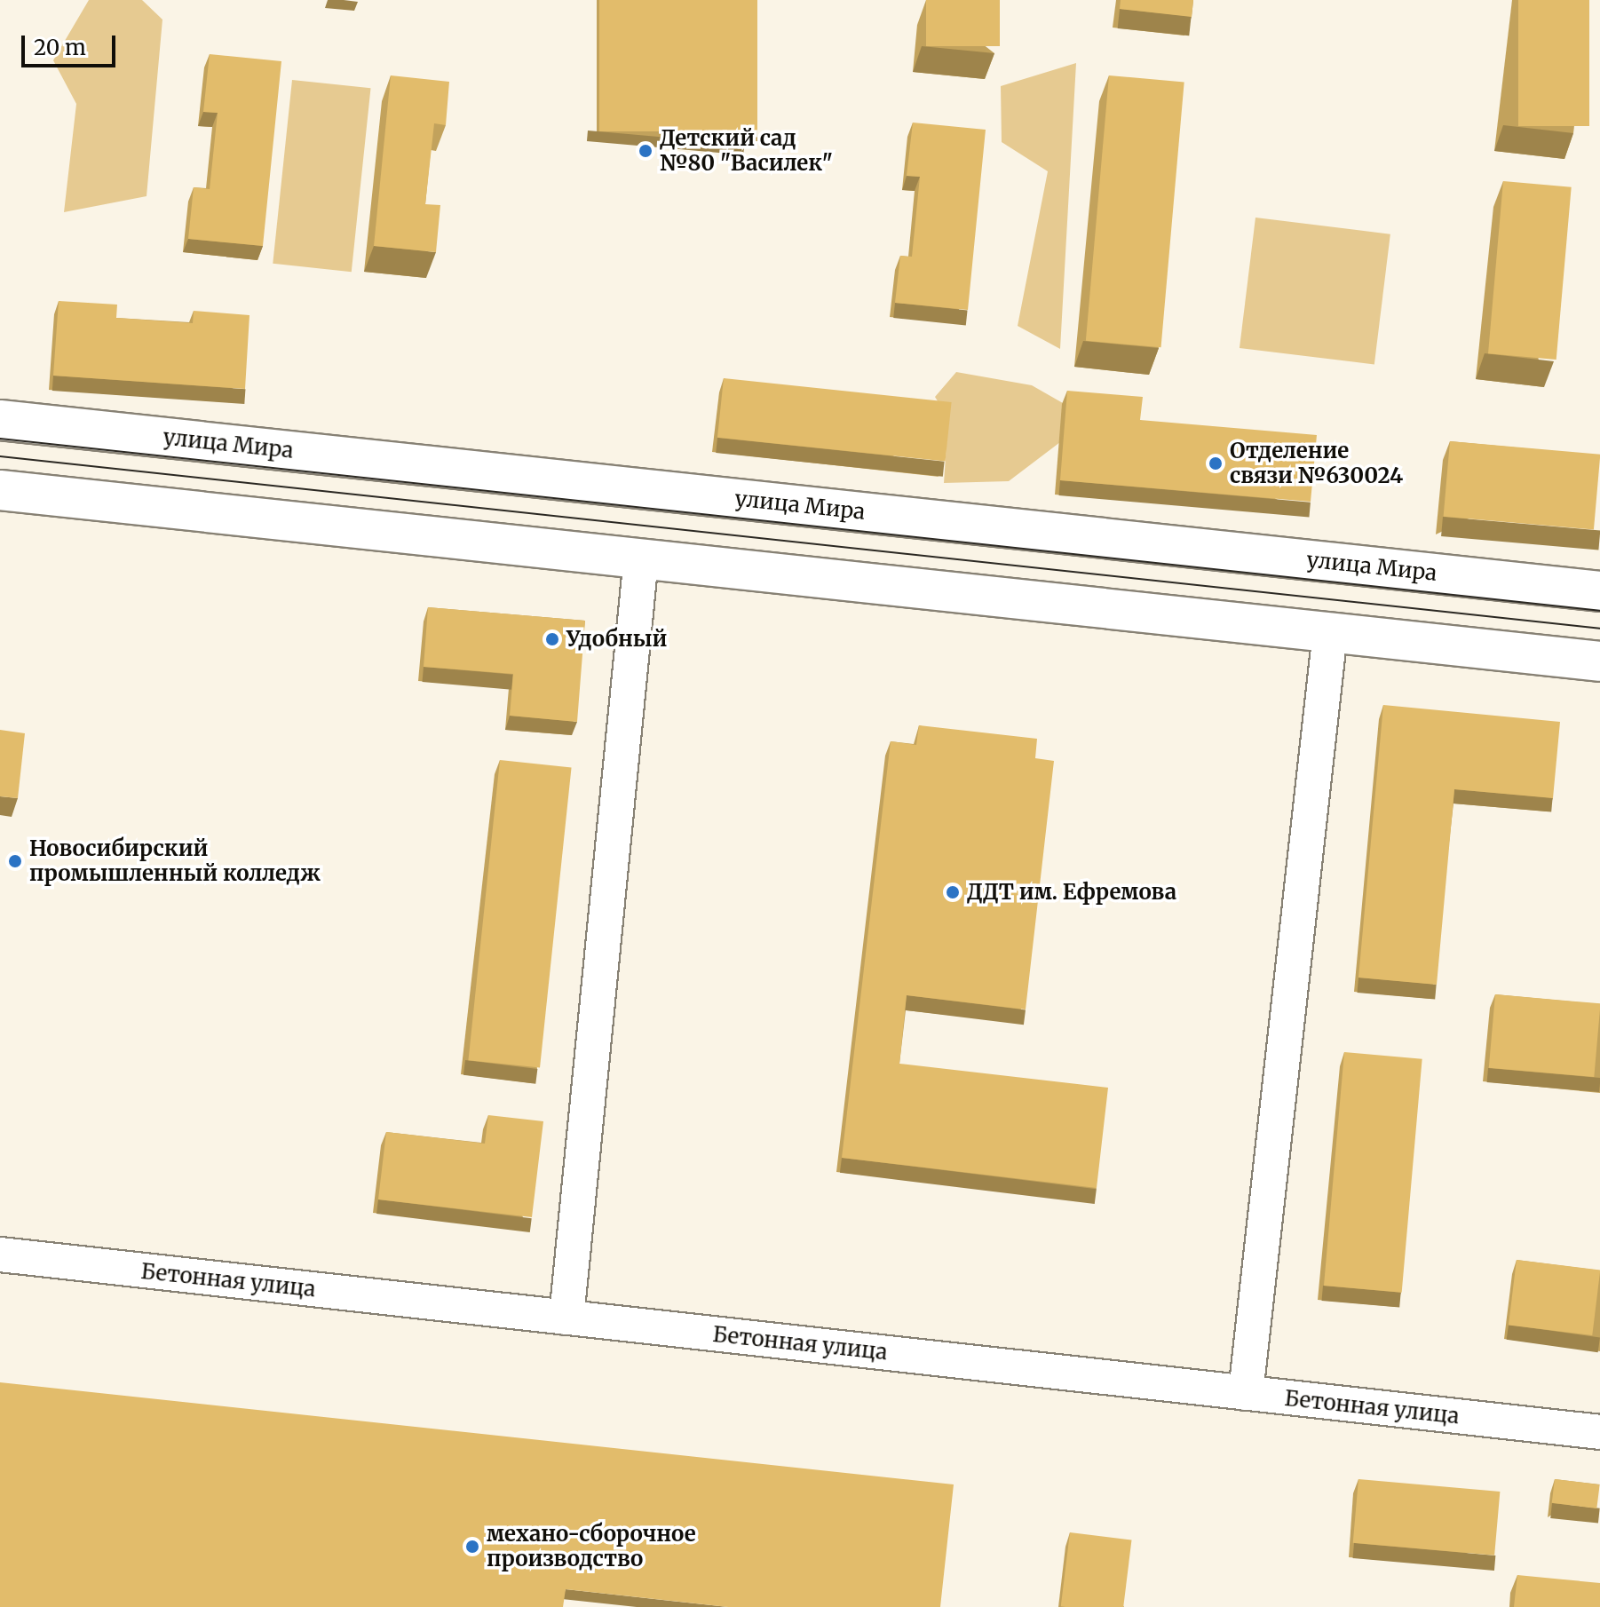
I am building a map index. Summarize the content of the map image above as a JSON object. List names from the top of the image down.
{
  "streets": {
    "street": ["улица Мира", "Бетонная улица"]
  },
  "places": [
    "Детский сад №80 \"Василек\"",
    "Отделение связи №630024",
    "Удобный",
    "Новосибирский промышленный колледж",
    "ДДТ им. Ефремова",
    "механо-сборочное производство"
  ],
  "scale_bar": "20 m"
}
